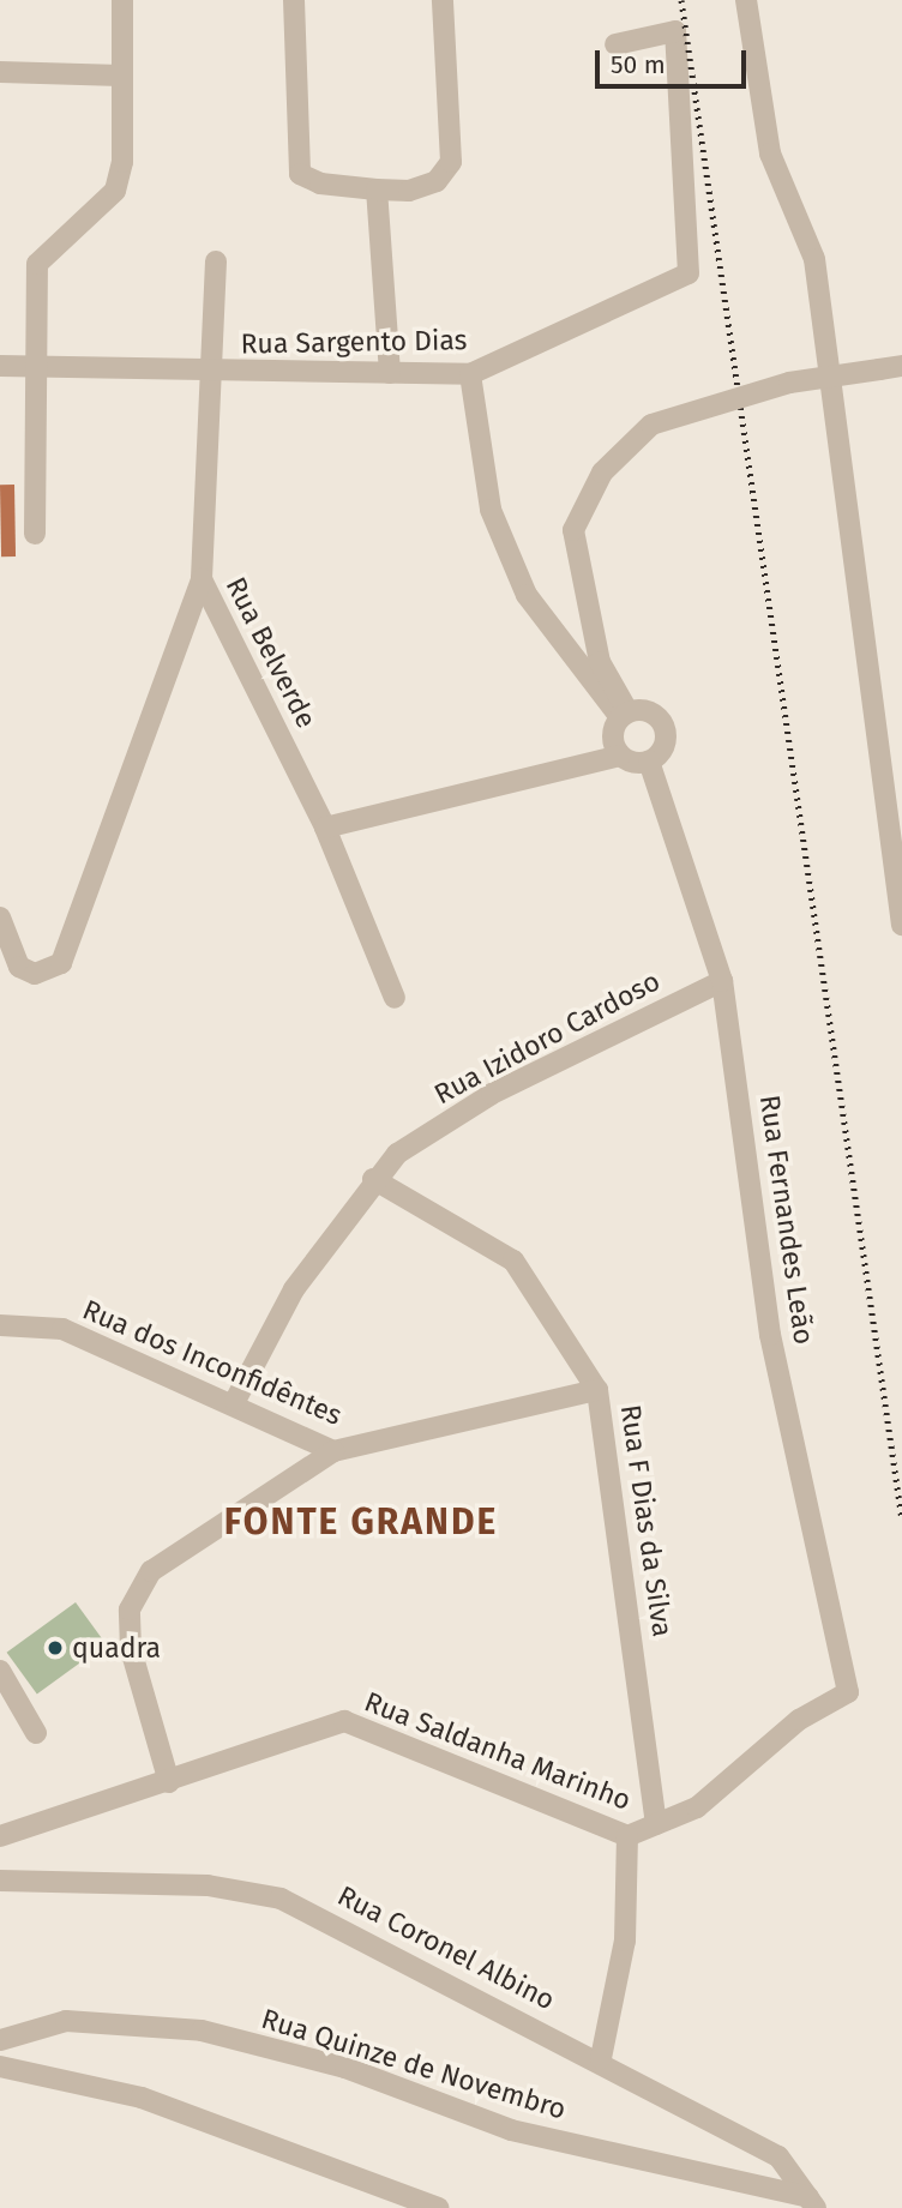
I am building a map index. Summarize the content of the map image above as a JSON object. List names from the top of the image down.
{
  "streets": {
    "street": [
      "Rua Sargento Dias",
      "Rua Belverde",
      "Rua Izidoro Cardoso",
      "Rua Fernandes Leão",
      "Rua dos Inconfidêntes",
      "Rua F Dias da Silva",
      "Rua Saldanha Marinho",
      "Rua Coronel Albino",
      "Rua Quinze de Novembro"
    ]
  },
  "crossings": [
    ["Rua Sargento Dias", "Rua Belverde"],
    ["Rua Izidoro Cardoso", "Rua Fernandes Leão"],
    ["Rua Izidoro Cardoso", "Rua dos Inconfidêntes"],
    ["Rua Izidoro Cardoso", "Rua F Dias da Silva"],
    ["Rua Fernandes Leão", "Rua Saldanha Marinho"],
    ["Rua dos Inconfidêntes", "Rua F Dias da Silva"],
    ["Rua F Dias da Silva", "Rua Saldanha Marinho"],
    ["Rua Coronel Albino", "Rua Quinze de Novembro"]
  ],
  "districts": ["FONTE GRANDE"],
  "places": ["quadra"],
  "scale_bar": "50 m"
}
